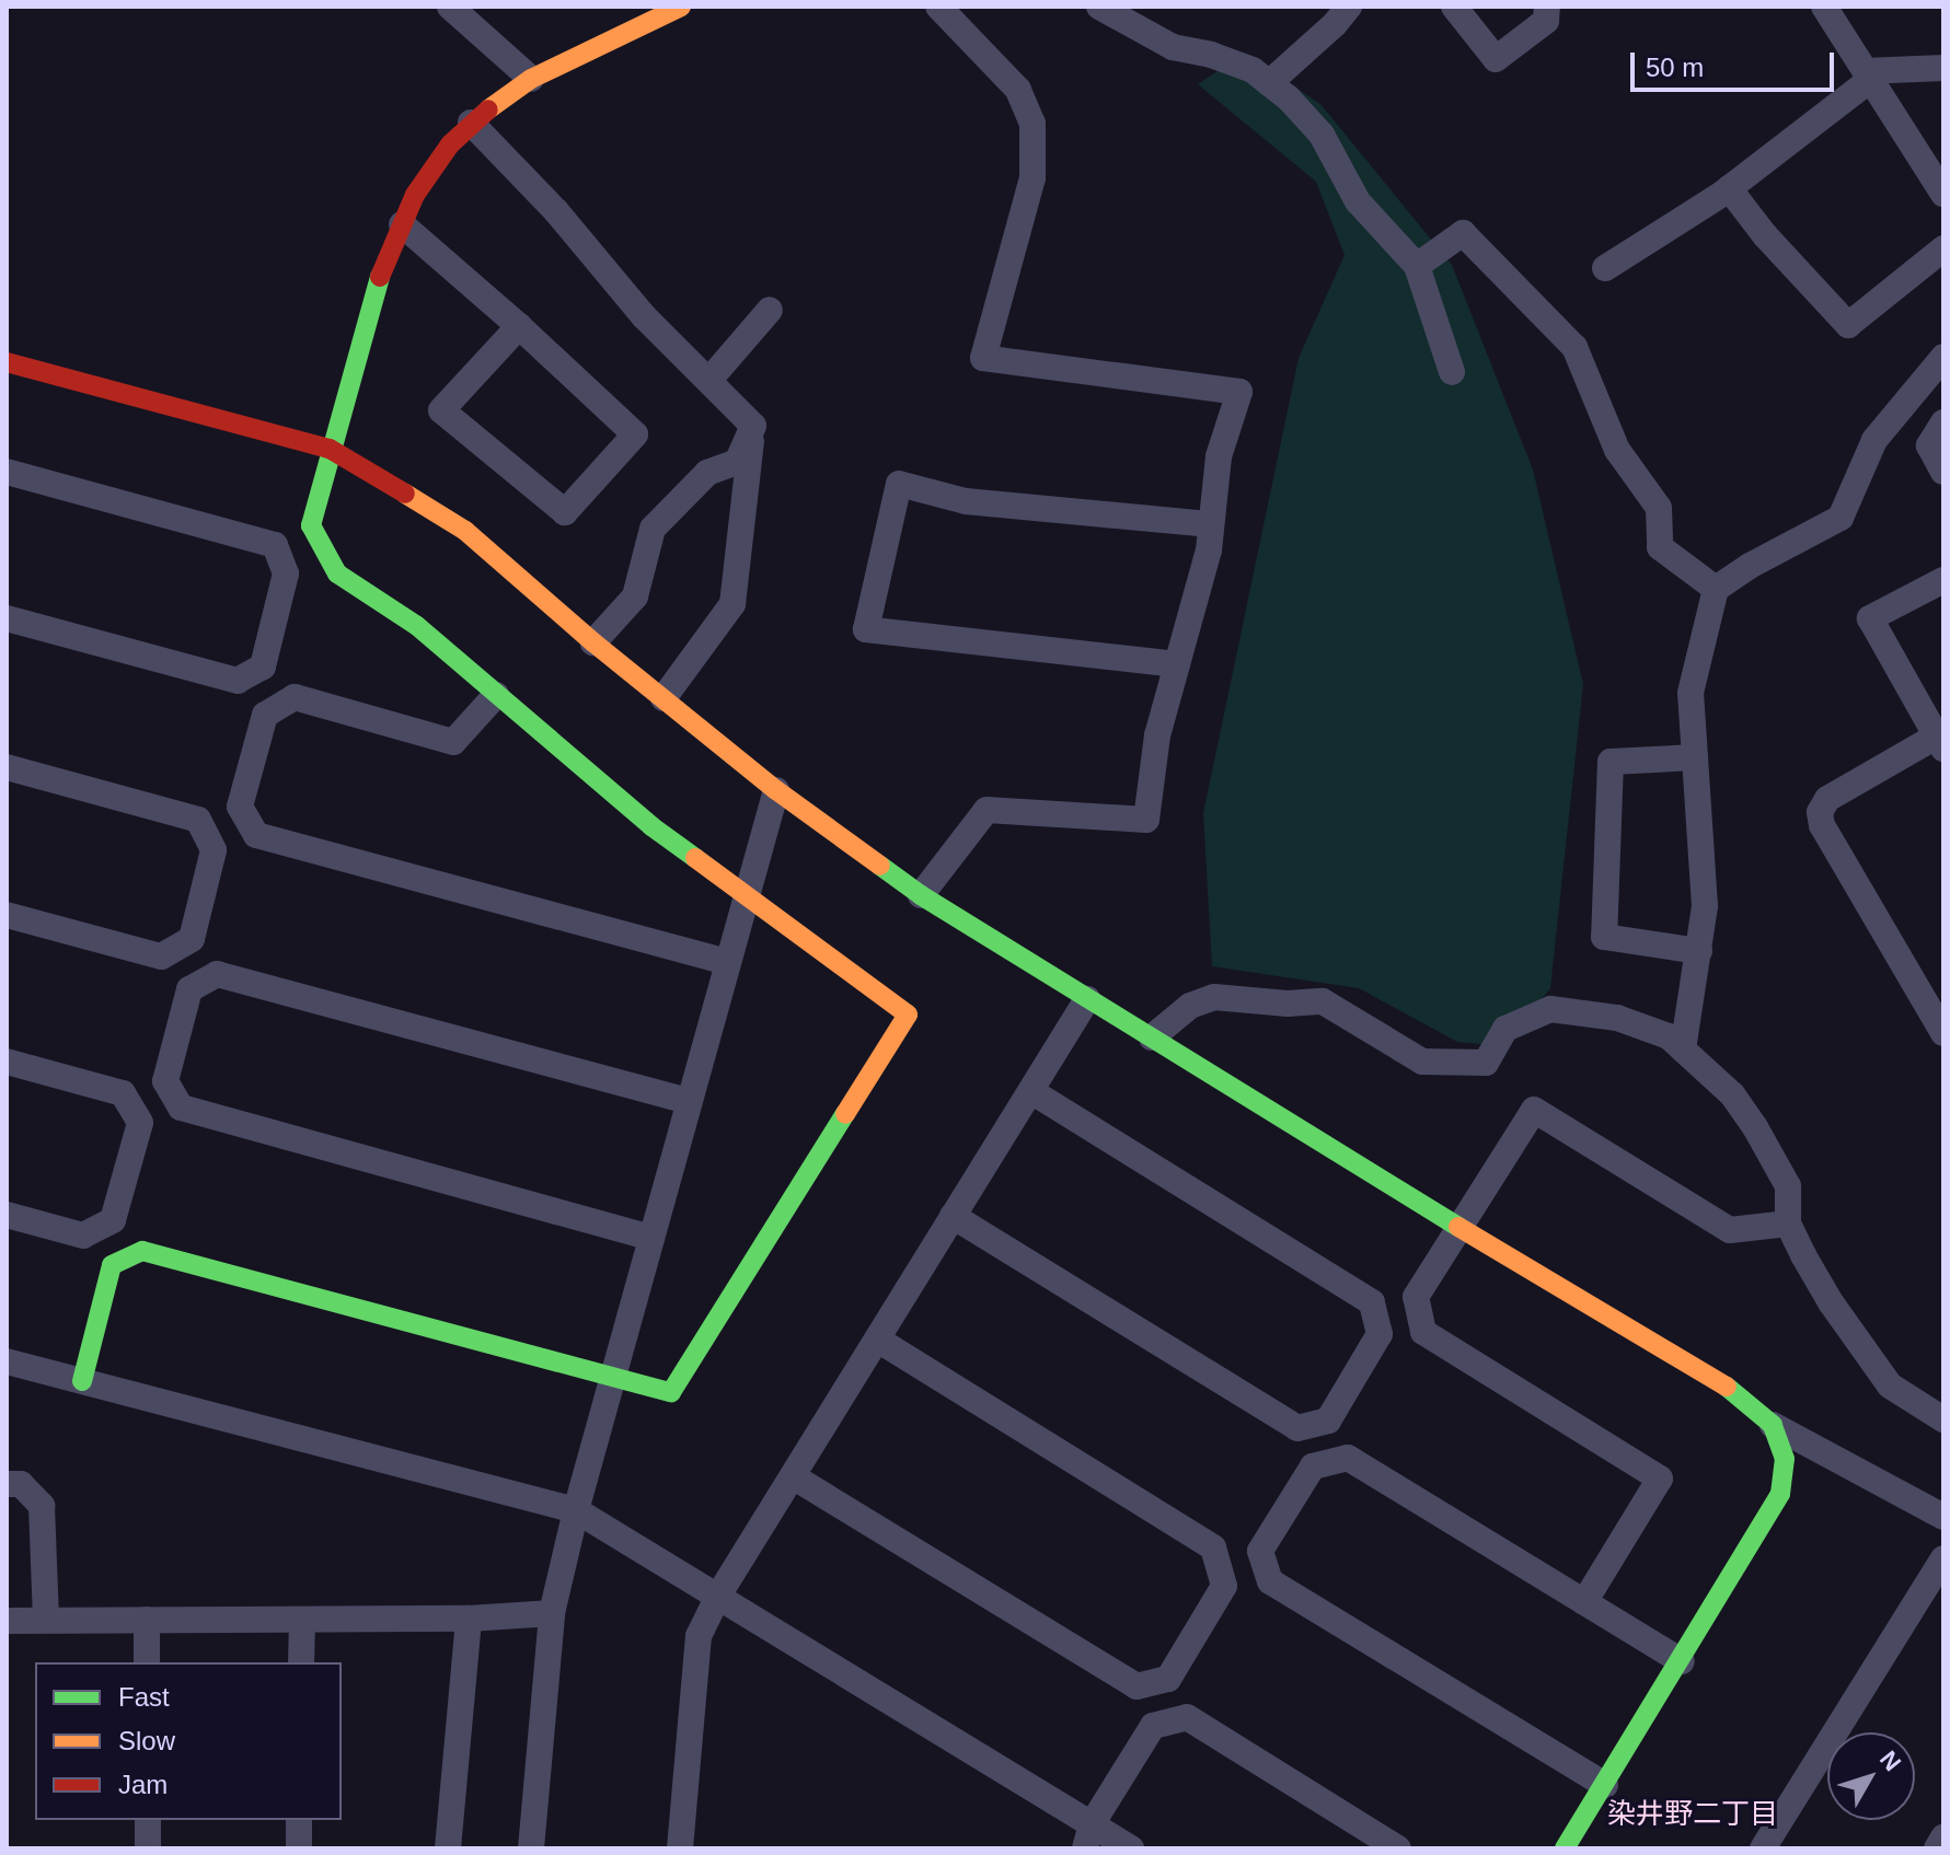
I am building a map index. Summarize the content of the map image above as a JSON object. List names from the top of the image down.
{
  "districts": ["染井野二丁目"],
  "legend": ["Fast", "Slow", "Jam"],
  "scale_bar": "50 m",
  "north": "top right"
}
